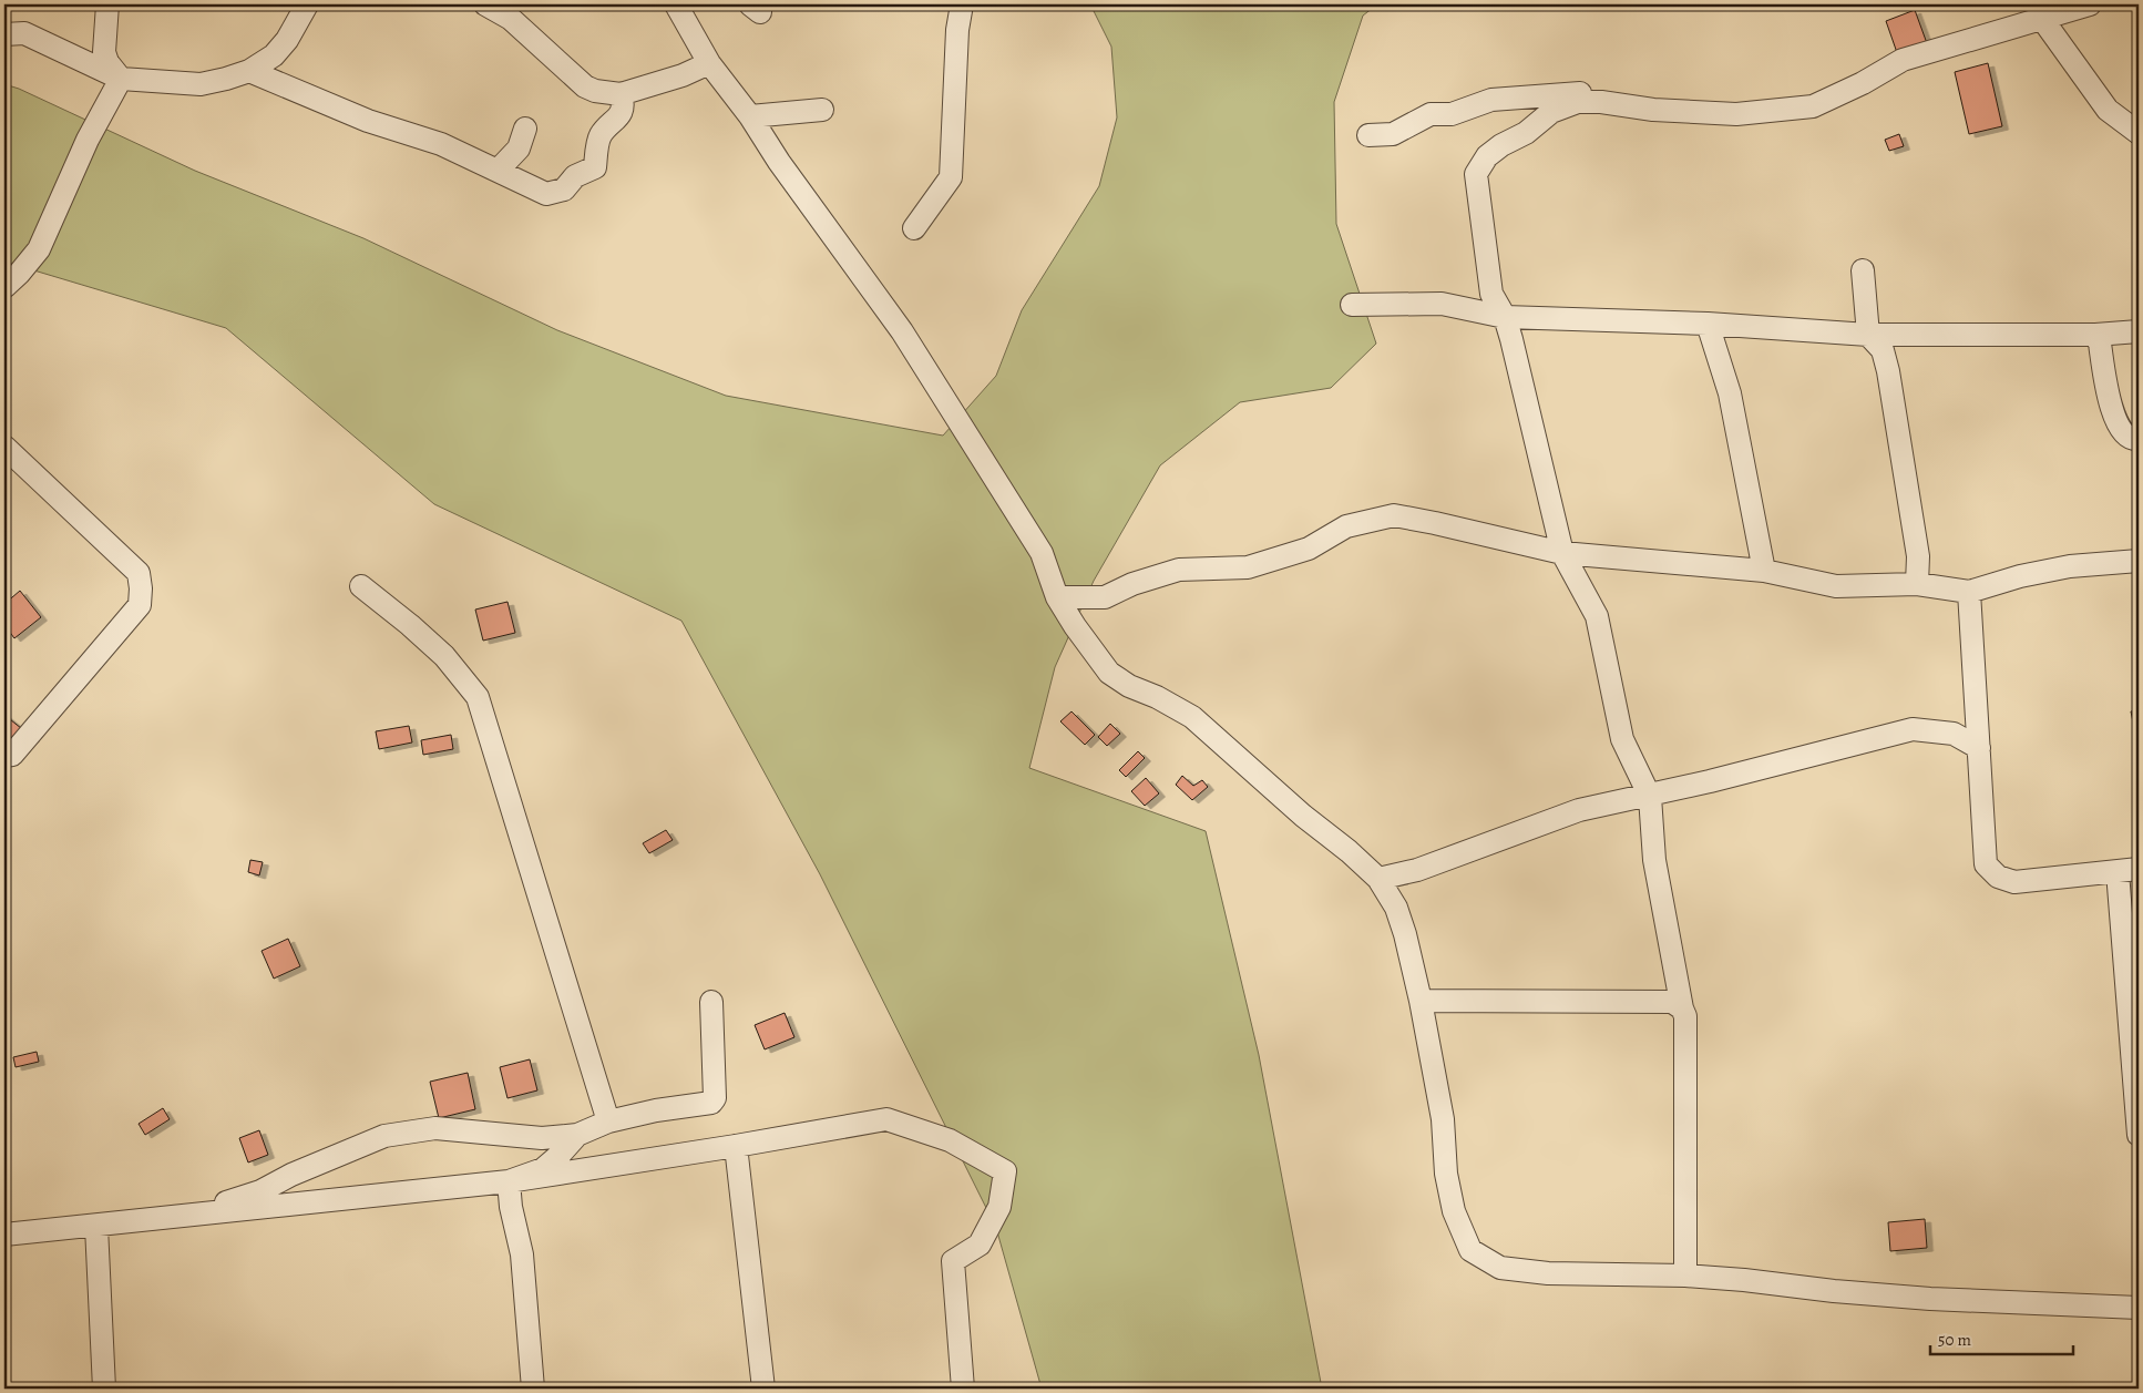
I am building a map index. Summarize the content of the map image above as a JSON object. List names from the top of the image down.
{
  "scale_bar": "50 m"
}
